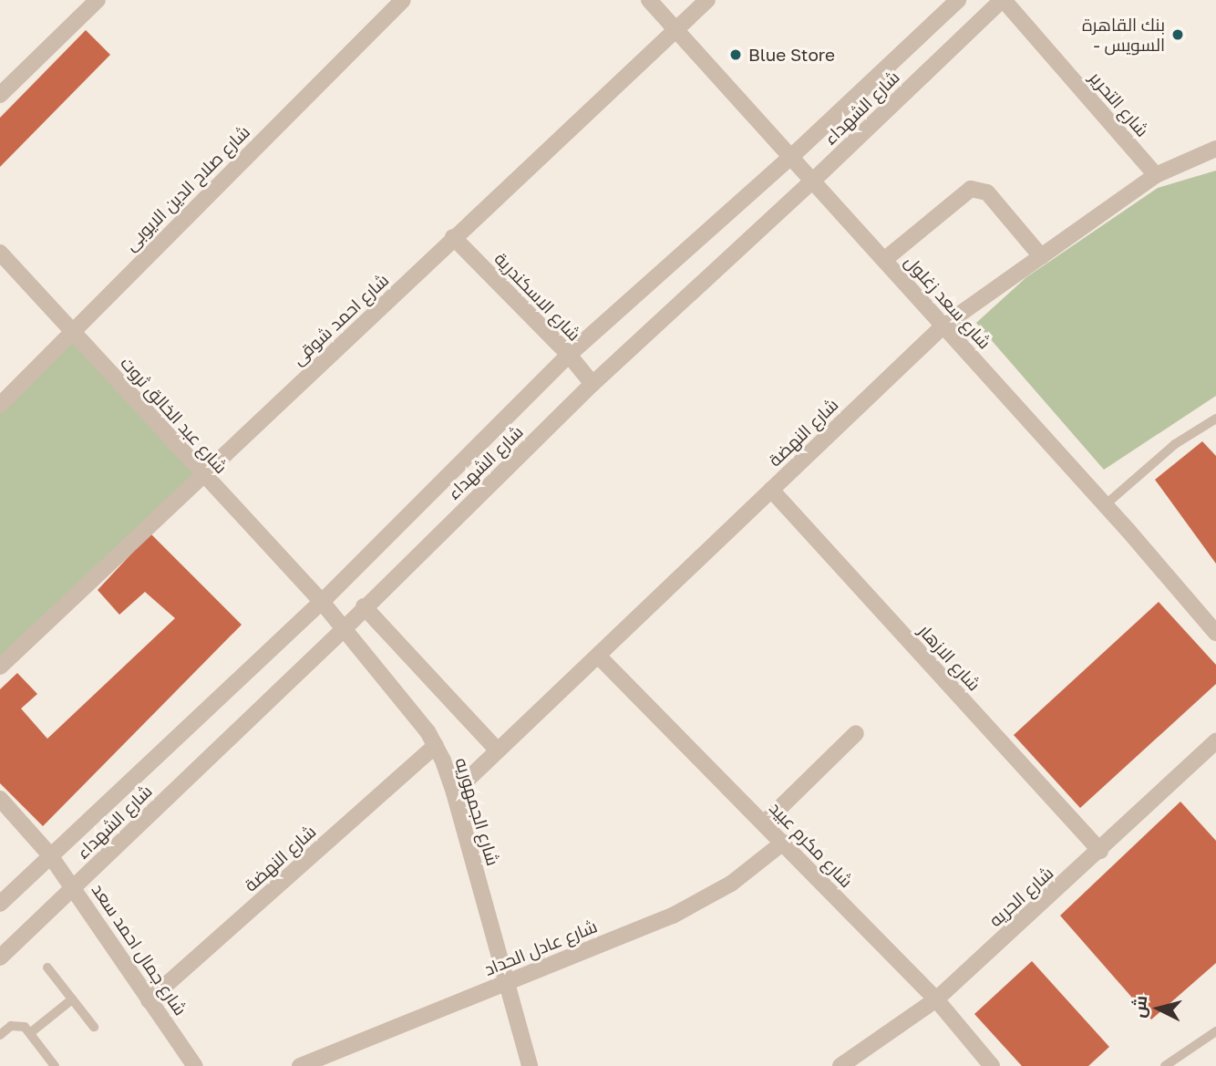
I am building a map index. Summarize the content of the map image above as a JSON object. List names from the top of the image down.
{
  "streets": {
    "street": [
      "شارع التحرير",
      "شارع الشهداء",
      "شارع صلاح الدين الايوبى",
      "شارع الاسكندرية",
      "شارع سعد زغلول",
      "شارع احمد شوقى",
      "شارع عبد الخالق ثروت",
      "شارع النهضة",
      "شارع الازهار",
      "شارع الجمهوريه",
      "شارع مكرم عبيد",
      "شارع الحريه",
      "شارع عادل الحداد",
      "شارع جمال احمد سعد"
    ]
  },
  "crossings": [
    ["شارع التحرير", "شارع الشهداء"],
    ["شارع التحرير", "شارع النهضة"],
    ["شارع الشهداء", "شارع الاسكندرية"],
    ["شارع الشهداء", "شارع سعد زغلول"],
    ["شارع الشهداء", "شارع عبد الخالق ثروت"],
    ["شارع الشهداء", "شارع الجمهوريه"],
    ["شارع الشهداء", "شارع جمال احمد سعد"],
    ["شارع صلاح الدين الايوبى", "شارع عبد الخالق ثروت"],
    ["شارع الاسكندرية", "شارع احمد شوقى"],
    ["شارع سعد زغلول", "شارع احمد شوقى"],
    ["شارع سعد زغلول", "شارع النهضة"],
    ["شارع احمد شوقى", "شارع عبد الخالق ثروت"],
    ["شارع عبد الخالق ثروت", "شارع الجمهوريه"],
    ["شارع النهضة", "شارع الازهار"],
    ["شارع النهضة", "شارع الجمهوريه"],
    ["شارع النهضة", "شارع مكرم عبيد"],
    ["شارع النهضة", "شارع جمال احمد سعد"],
    ["شارع الازهار", "شارع الحريه"],
    ["شارع الجمهوريه", "شارع عادل الحداد"],
    ["شارع مكرم عبيد", "شارع الحريه"],
    ["شارع مكرم عبيد", "شارع عادل الحداد"]
  ],
  "places": ["بنك القاهرة - السويس", "Blue Store"],
  "north": "left"
}
